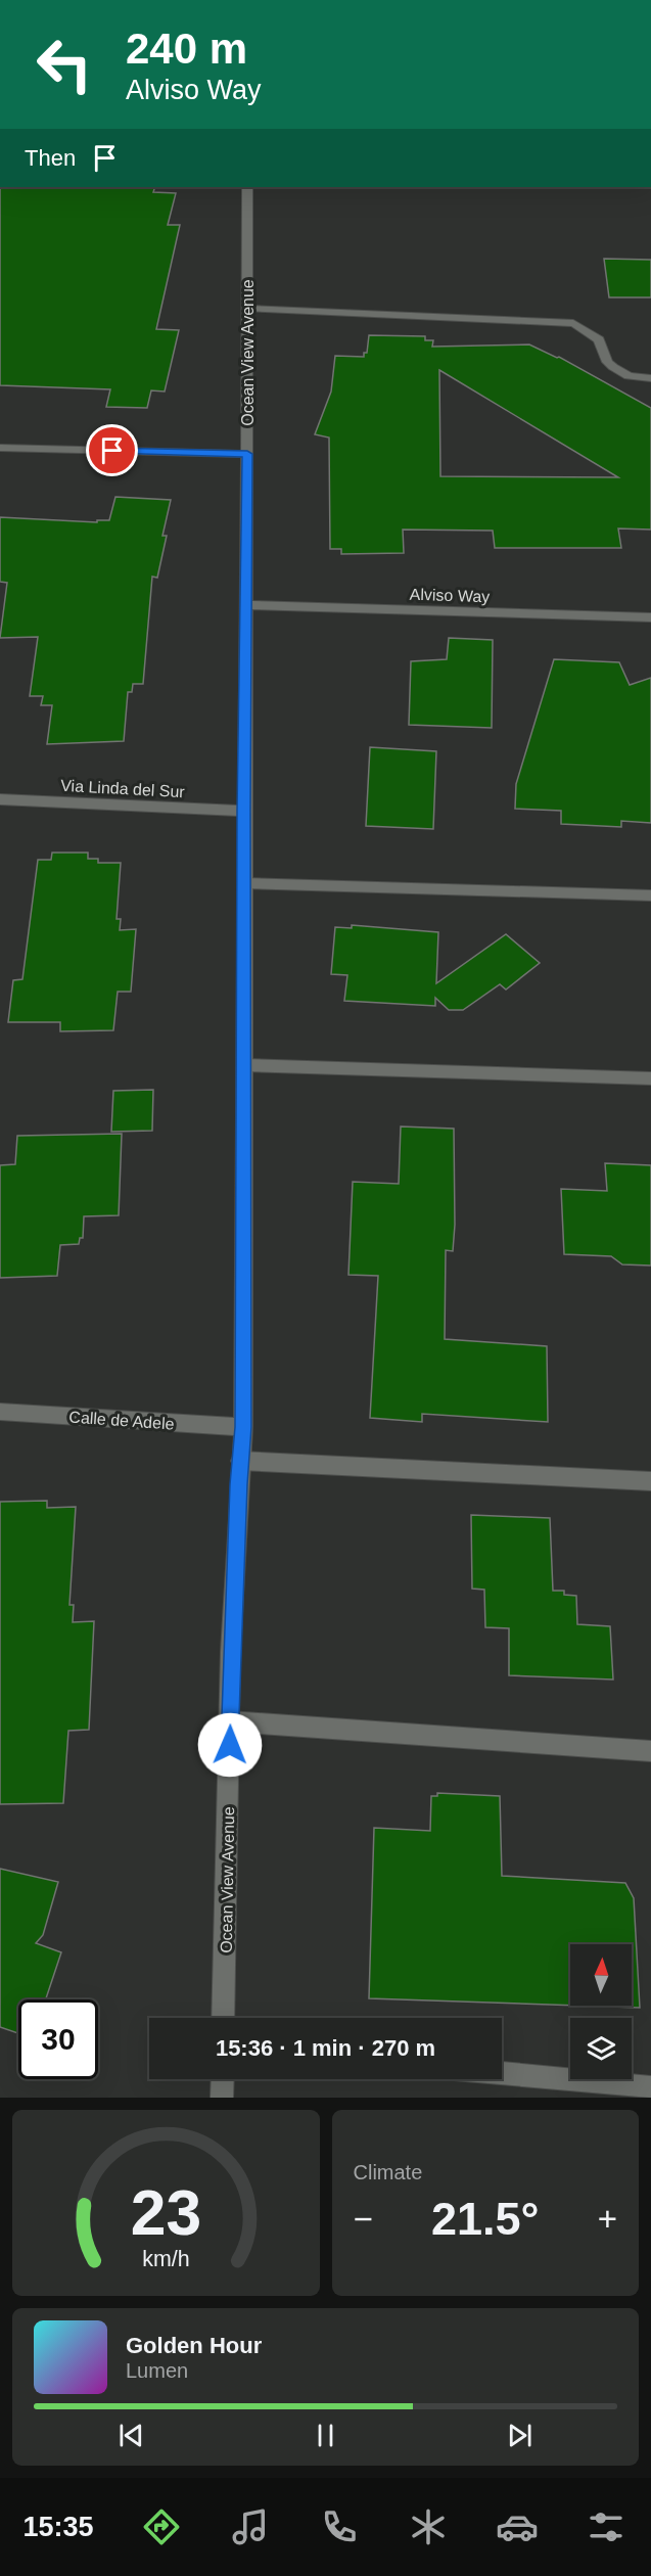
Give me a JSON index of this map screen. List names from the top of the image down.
{
  "streets": {
    "street": [
      "Ocean View Avenue",
      "Alviso Way",
      "Via Linda del Sur",
      "Calle de Adele"
    ]
  },
  "crossings": [
    ["Ocean View Avenue", "Alviso Way"],
    ["Ocean View Avenue", "Via Linda del Sur"],
    ["Ocean View Avenue", "Calle de Adele"]
  ],
  "north": "top",
  "page": {
    "turn": ["240 m", "Alviso Way"],
    "then": "Then",
    "limit": "30",
    "trip": "15:36 · 1 min · 270 m",
    "tile": "Climate",
    "heat": ["−", "21.5°", "+"],
    "song": ["Golden Hour", "Lumen"],
    "tabs": "15:35",
    "gauge": ["23", "km/h"]
  }
}
